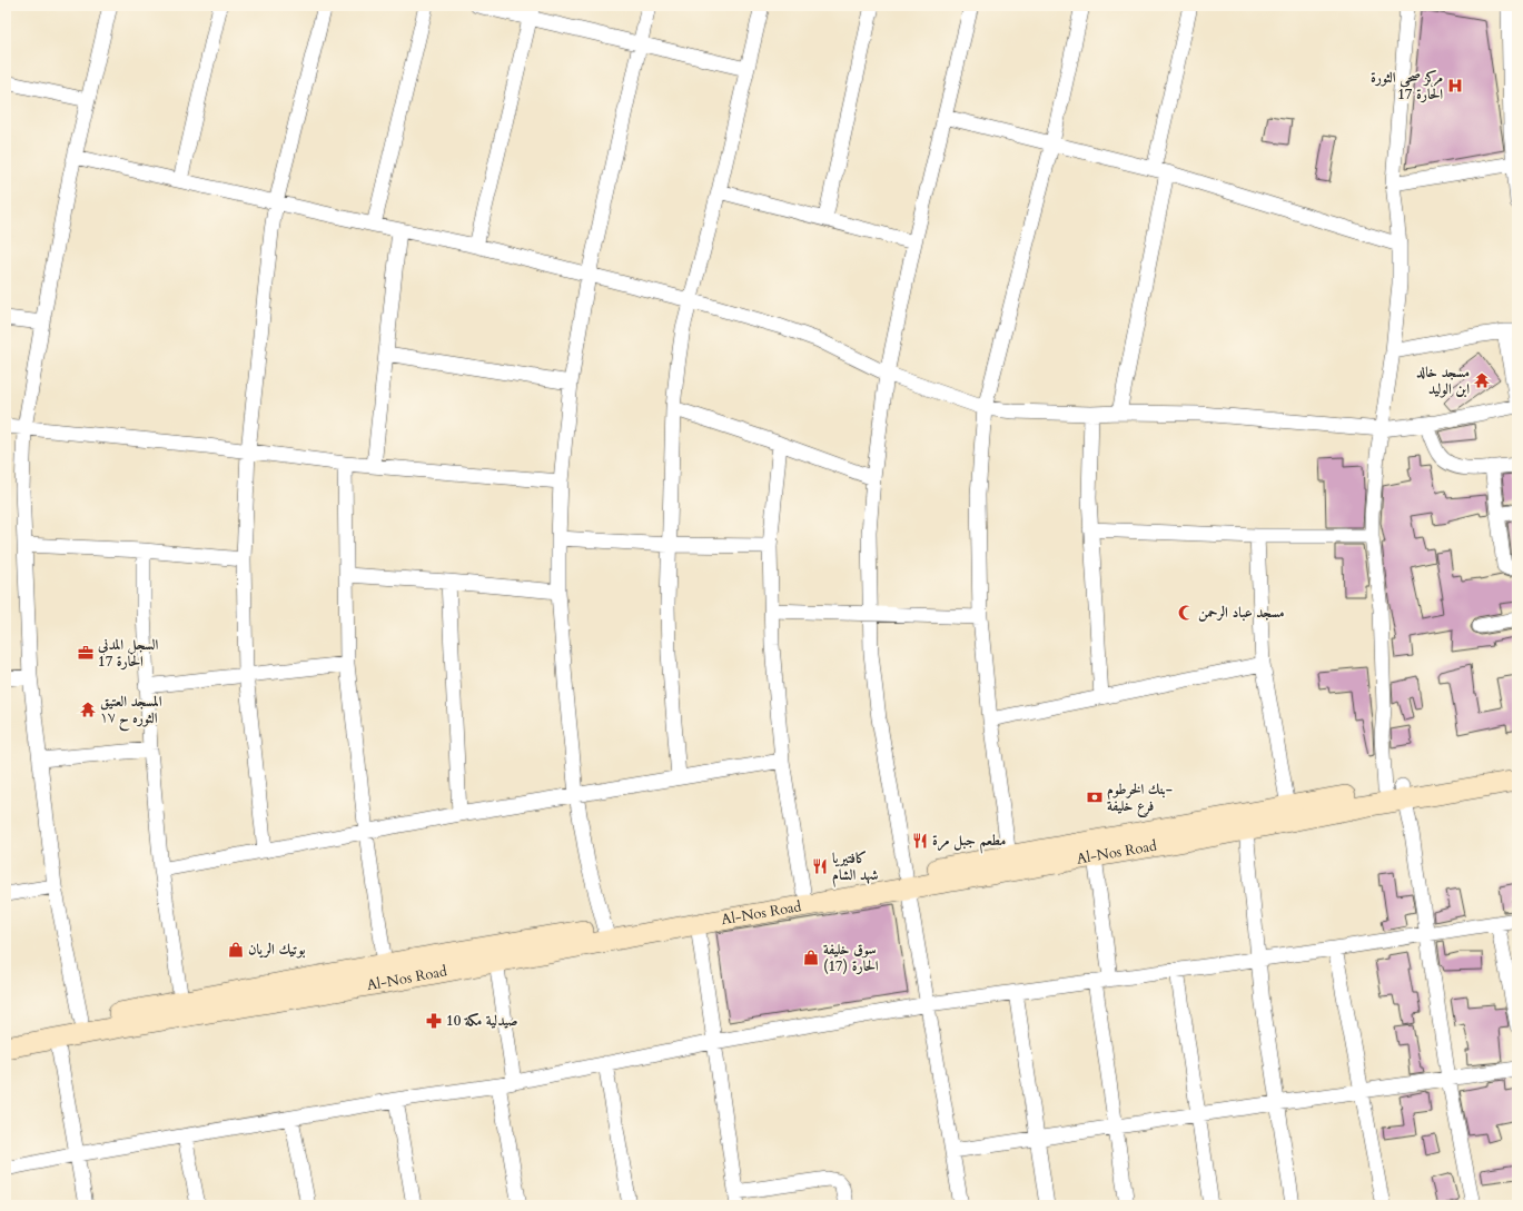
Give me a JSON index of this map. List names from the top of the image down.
{
  "streets": {
    "main road": ["Al-Nos Road"]
  },
  "places": {
    "hospital": ["مركز صحي الثورة الحارة 17"],
    "temple": ["مسجد خالد ابن الوليد", "المسجد العتيق الثوره ح ١٧"],
    "mosque": ["مسجد عباد الرحمن"],
    "office": ["السجل المدني الحارة 17"],
    "bank": ["بنك الخرطوم- فرع خليفة"],
    "restaurant": ["مطعم جبل مرة", "كافتيريا شهد الشام"],
    "shop": ["بوتيك الريان", "سوق خليفة الحارة (17)"],
    "pharmacy": ["صيدلية مكة 10"]
  }
}
